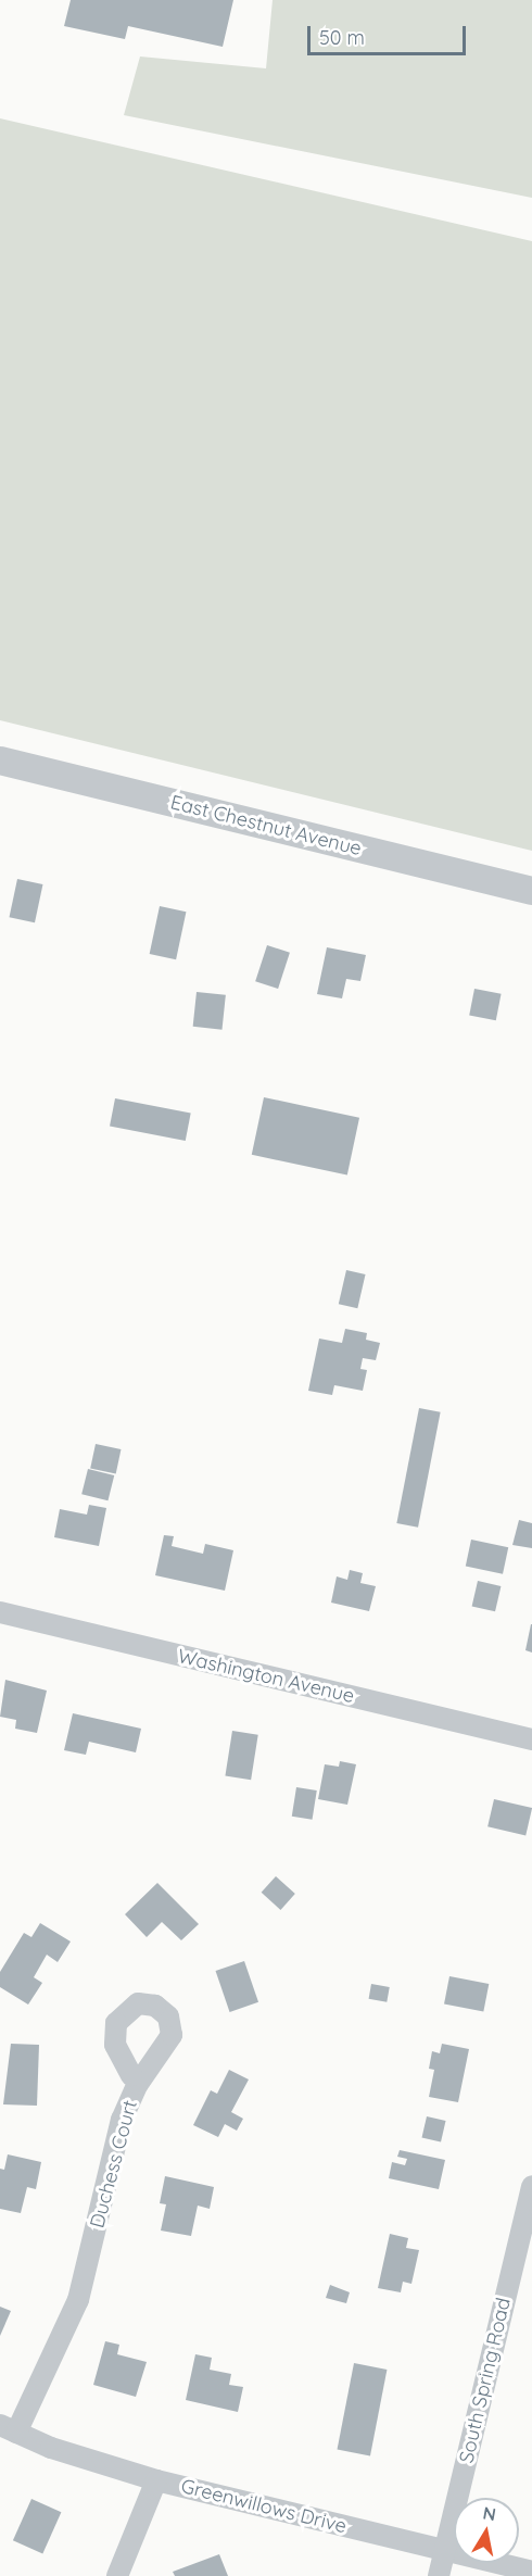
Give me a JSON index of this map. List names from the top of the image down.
{
  "streets": {
    "street": [
      "East Chestnut Avenue",
      "Washington Avenue",
      "Duchess Court",
      "South Spring Road",
      "Greenwillows Drive"
    ]
  },
  "crossings": [
    ["Duchess Court", "Greenwillows Drive"],
    ["South Spring Road", "Greenwillows Drive"]
  ],
  "scale_bar": "50 m",
  "north": "top"
}
